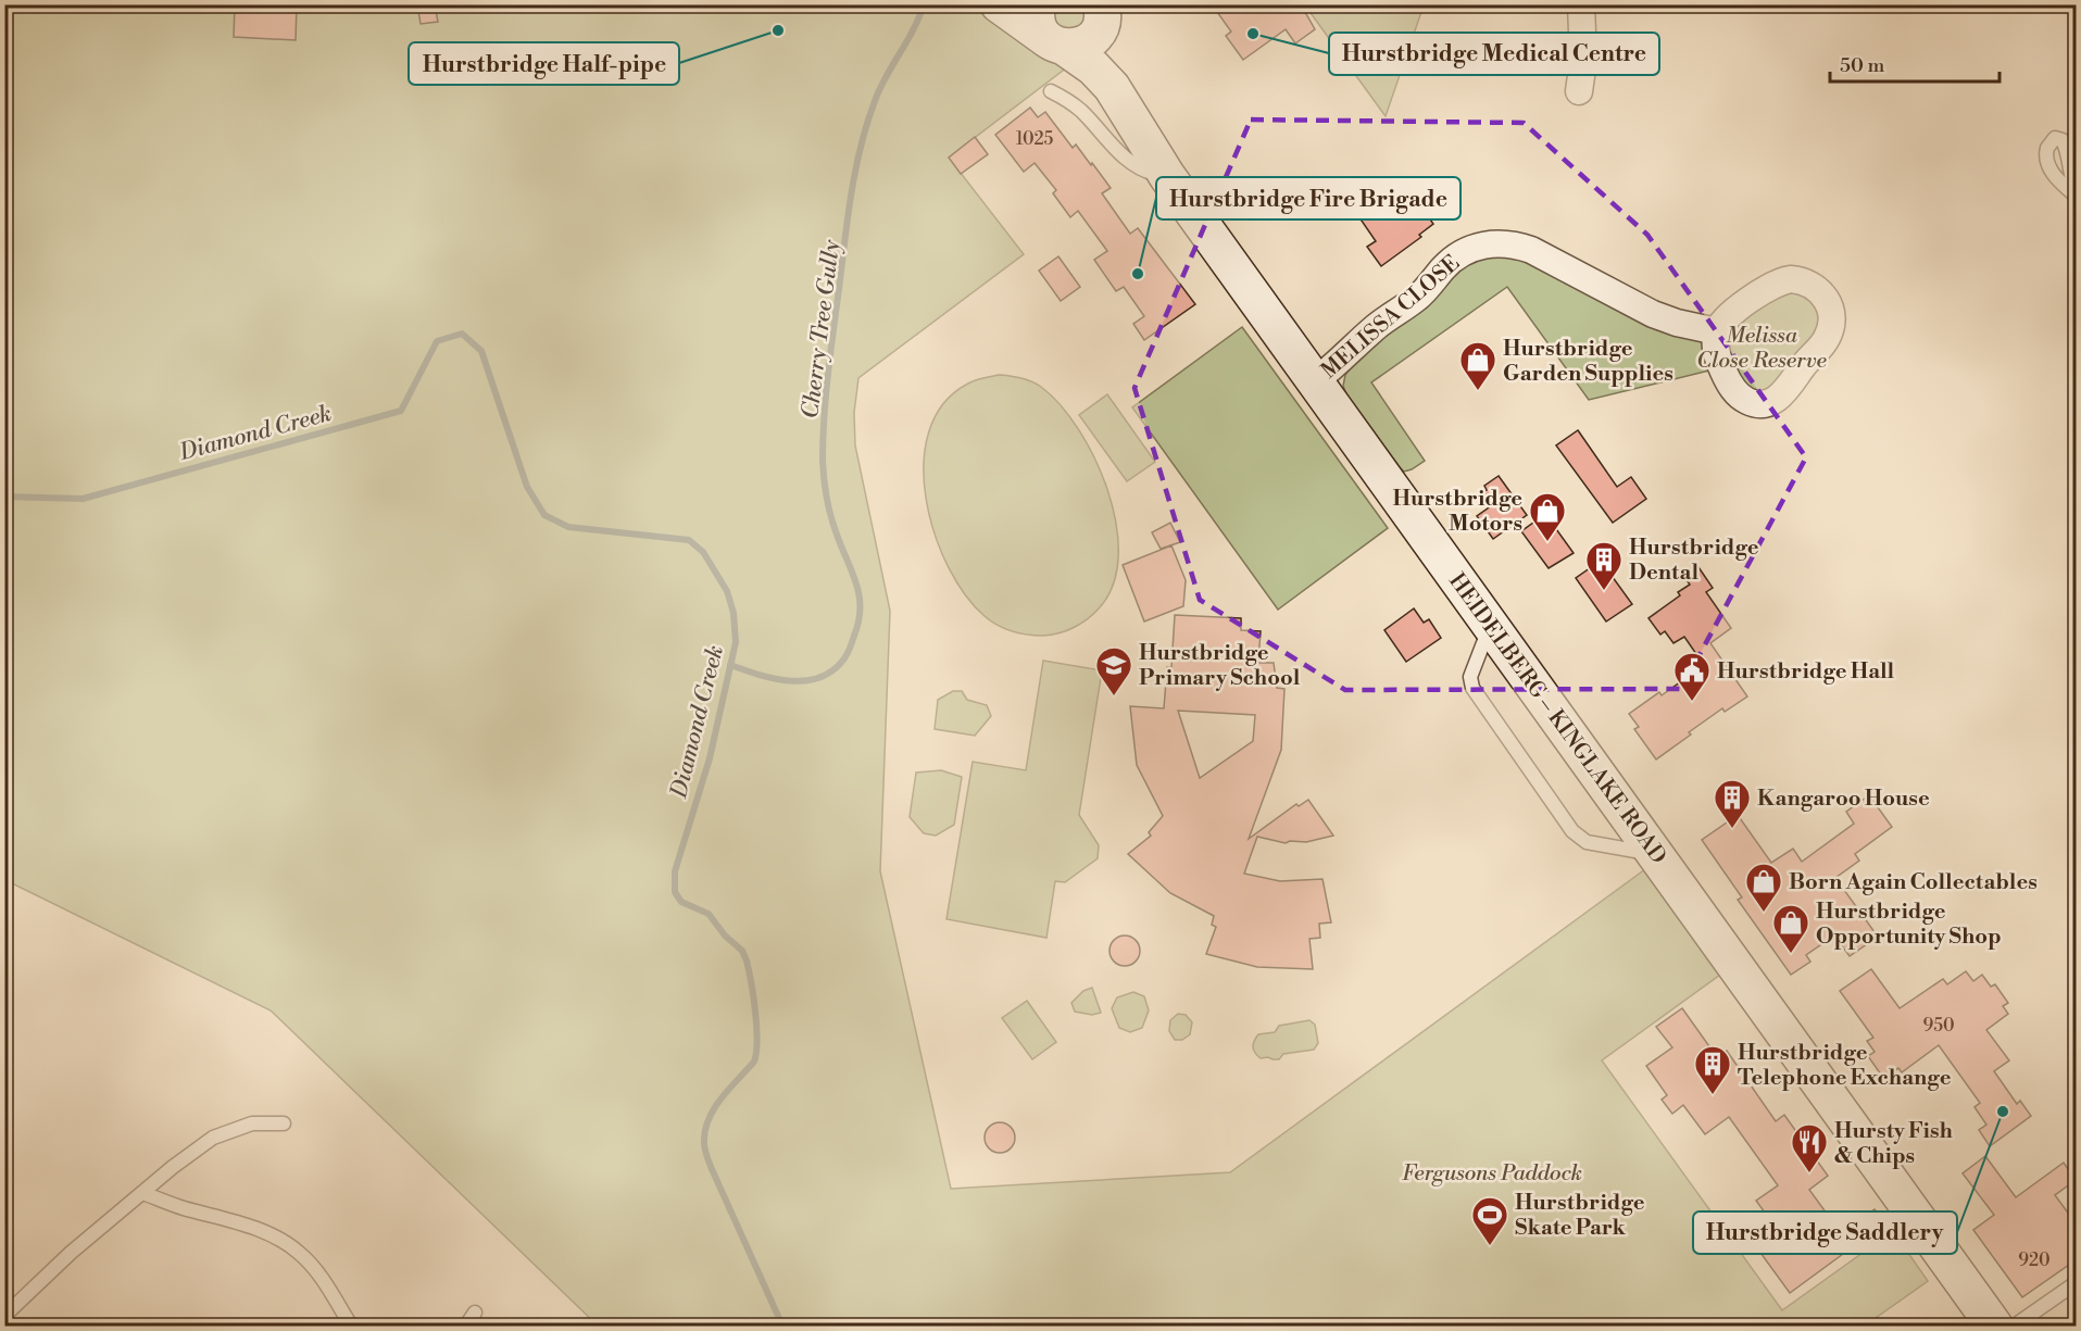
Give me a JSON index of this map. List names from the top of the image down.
{
  "streets": {
    "main road": ["HEIDELBERG – KINGLAKE ROAD"],
    "street": ["MELISSA CLOSE"]
  },
  "crossings": [
    ["MELISSA CLOSE", "HEIDELBERG – KINGLAKE ROAD"]
  ],
  "water": ["Cherry Tree Gully", "Diamond Creek"],
  "parks": ["Melissa Close Reserve", "Fergusons Paddock"],
  "places": {
    "other": [
      "Hurstbridge Half-pipe",
      "Hurstbridge Medical Centre",
      "Hurstbridge Fire Brigade",
      "Hurstbridge Saddlery"
    ],
    "shop": [
      "Hurstbridge Garden Supplies",
      "Hurstbridge Motors",
      "Born Again Collectables",
      "Hurstbridge Opportunity Shop"
    ],
    "building": ["Hurstbridge Dental", "Kangaroo House", "Hurstbridge Telephone Exchange"],
    "school or university": ["Hurstbridge Primary School"],
    "public building": ["Hurstbridge Hall"],
    "restaurant": ["Hursty Fish & Chips"],
    "sports": ["Hurstbridge Skate Park"]
  },
  "house_numbers": ["1025", "950", "920"],
  "scale_bar": "50 m"
}
